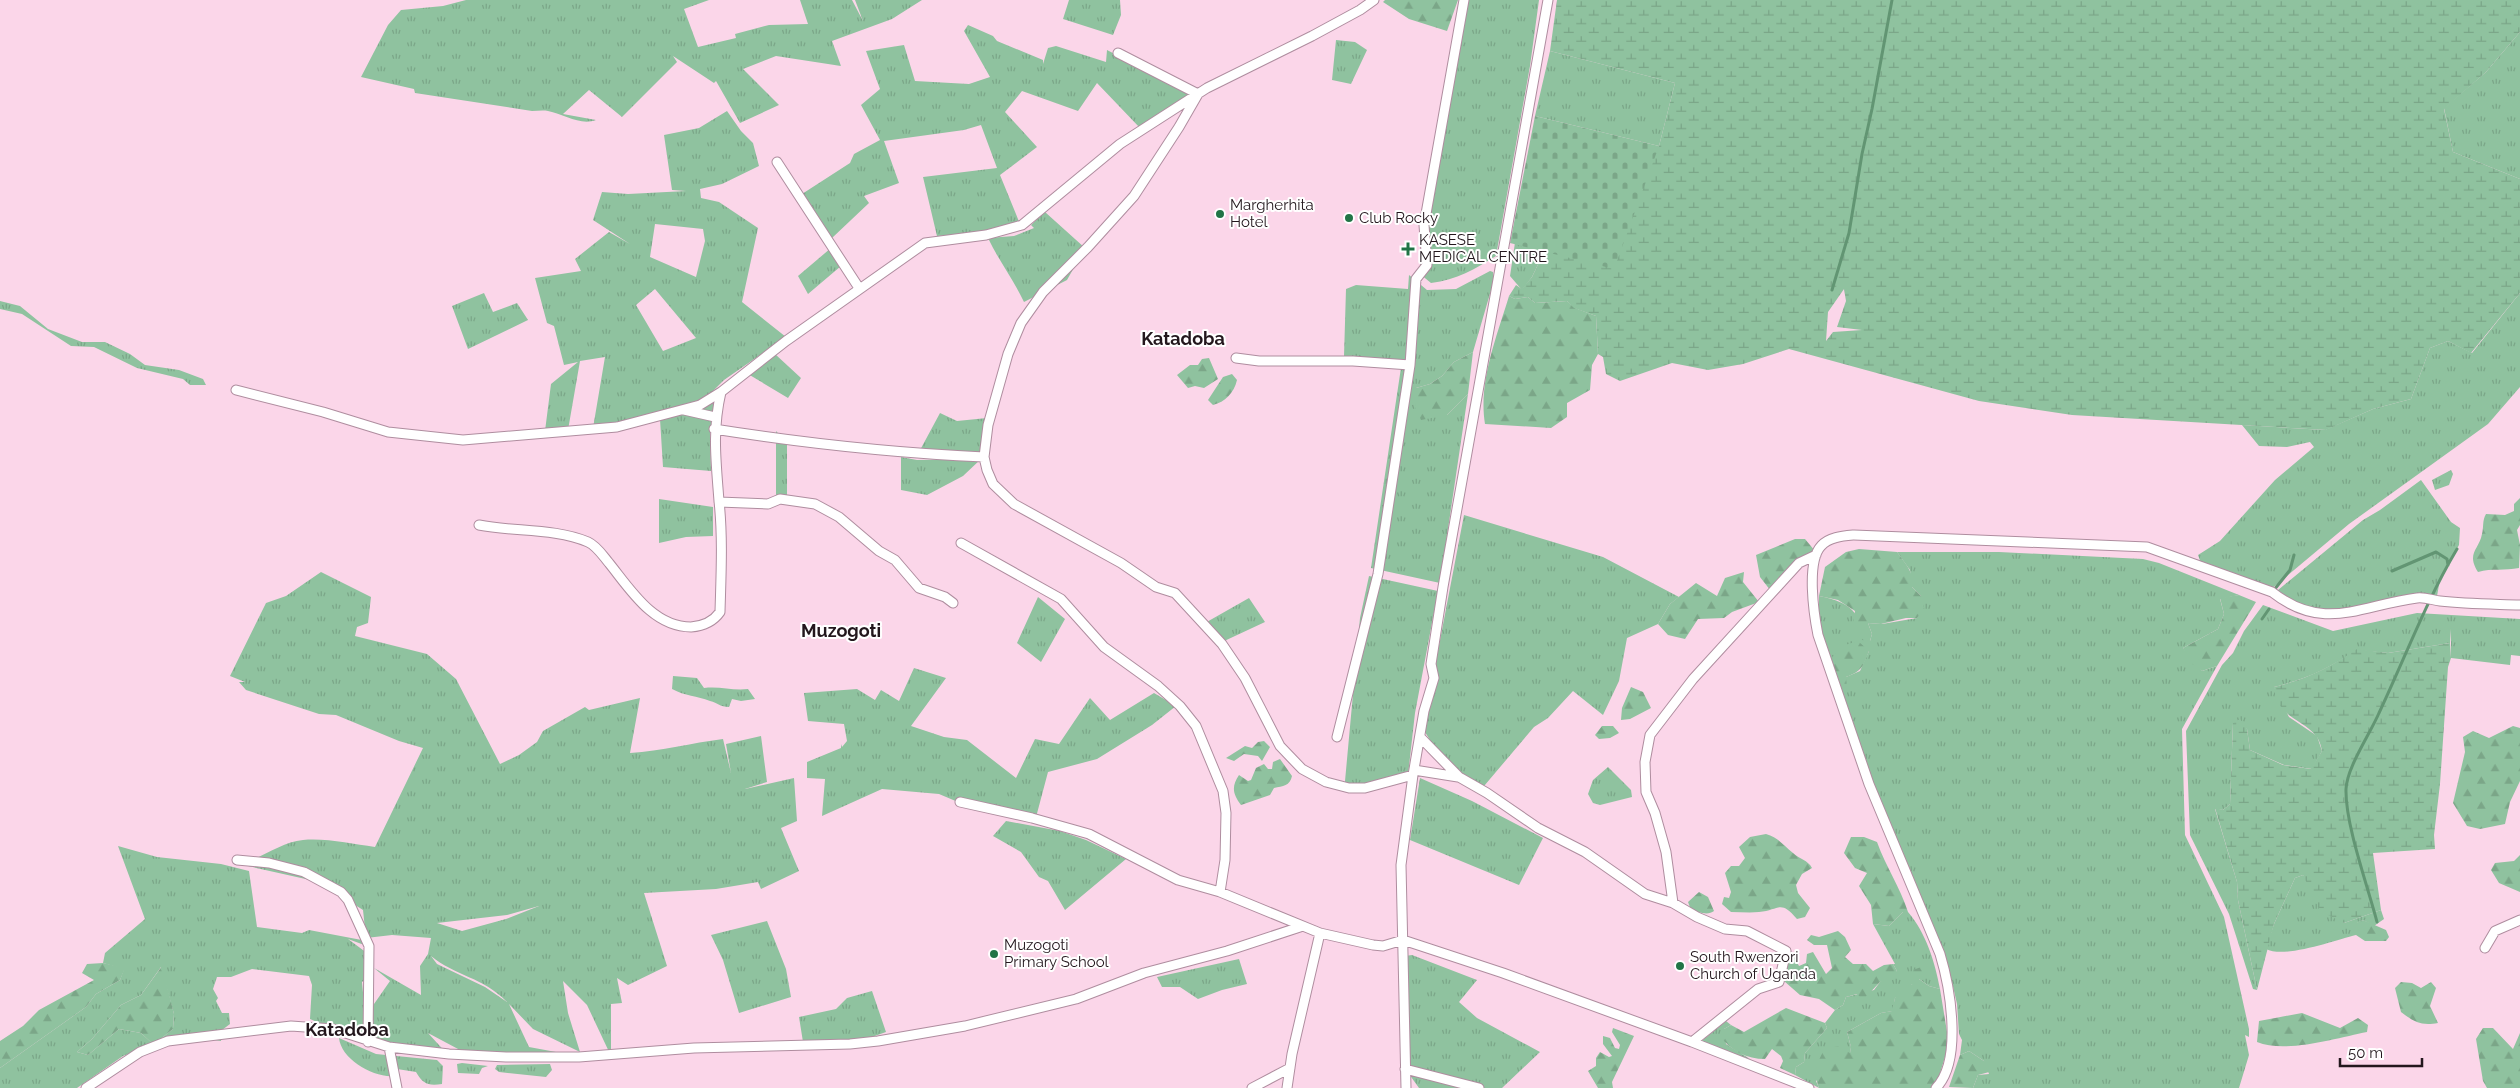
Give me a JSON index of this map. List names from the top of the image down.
{
  "districts": ["Katadoba", "Muzogoti", "Katadoba"],
  "places": {
    "other": [
      "Margherhita Hotel",
      "Club Rocky",
      "Muzogoti Primary School",
      "South Rwenzori Church of Uganda"
    ],
    "health": ["KASESE MEDICAL CENTRE"]
  },
  "scale_bar": "50 m"
}
